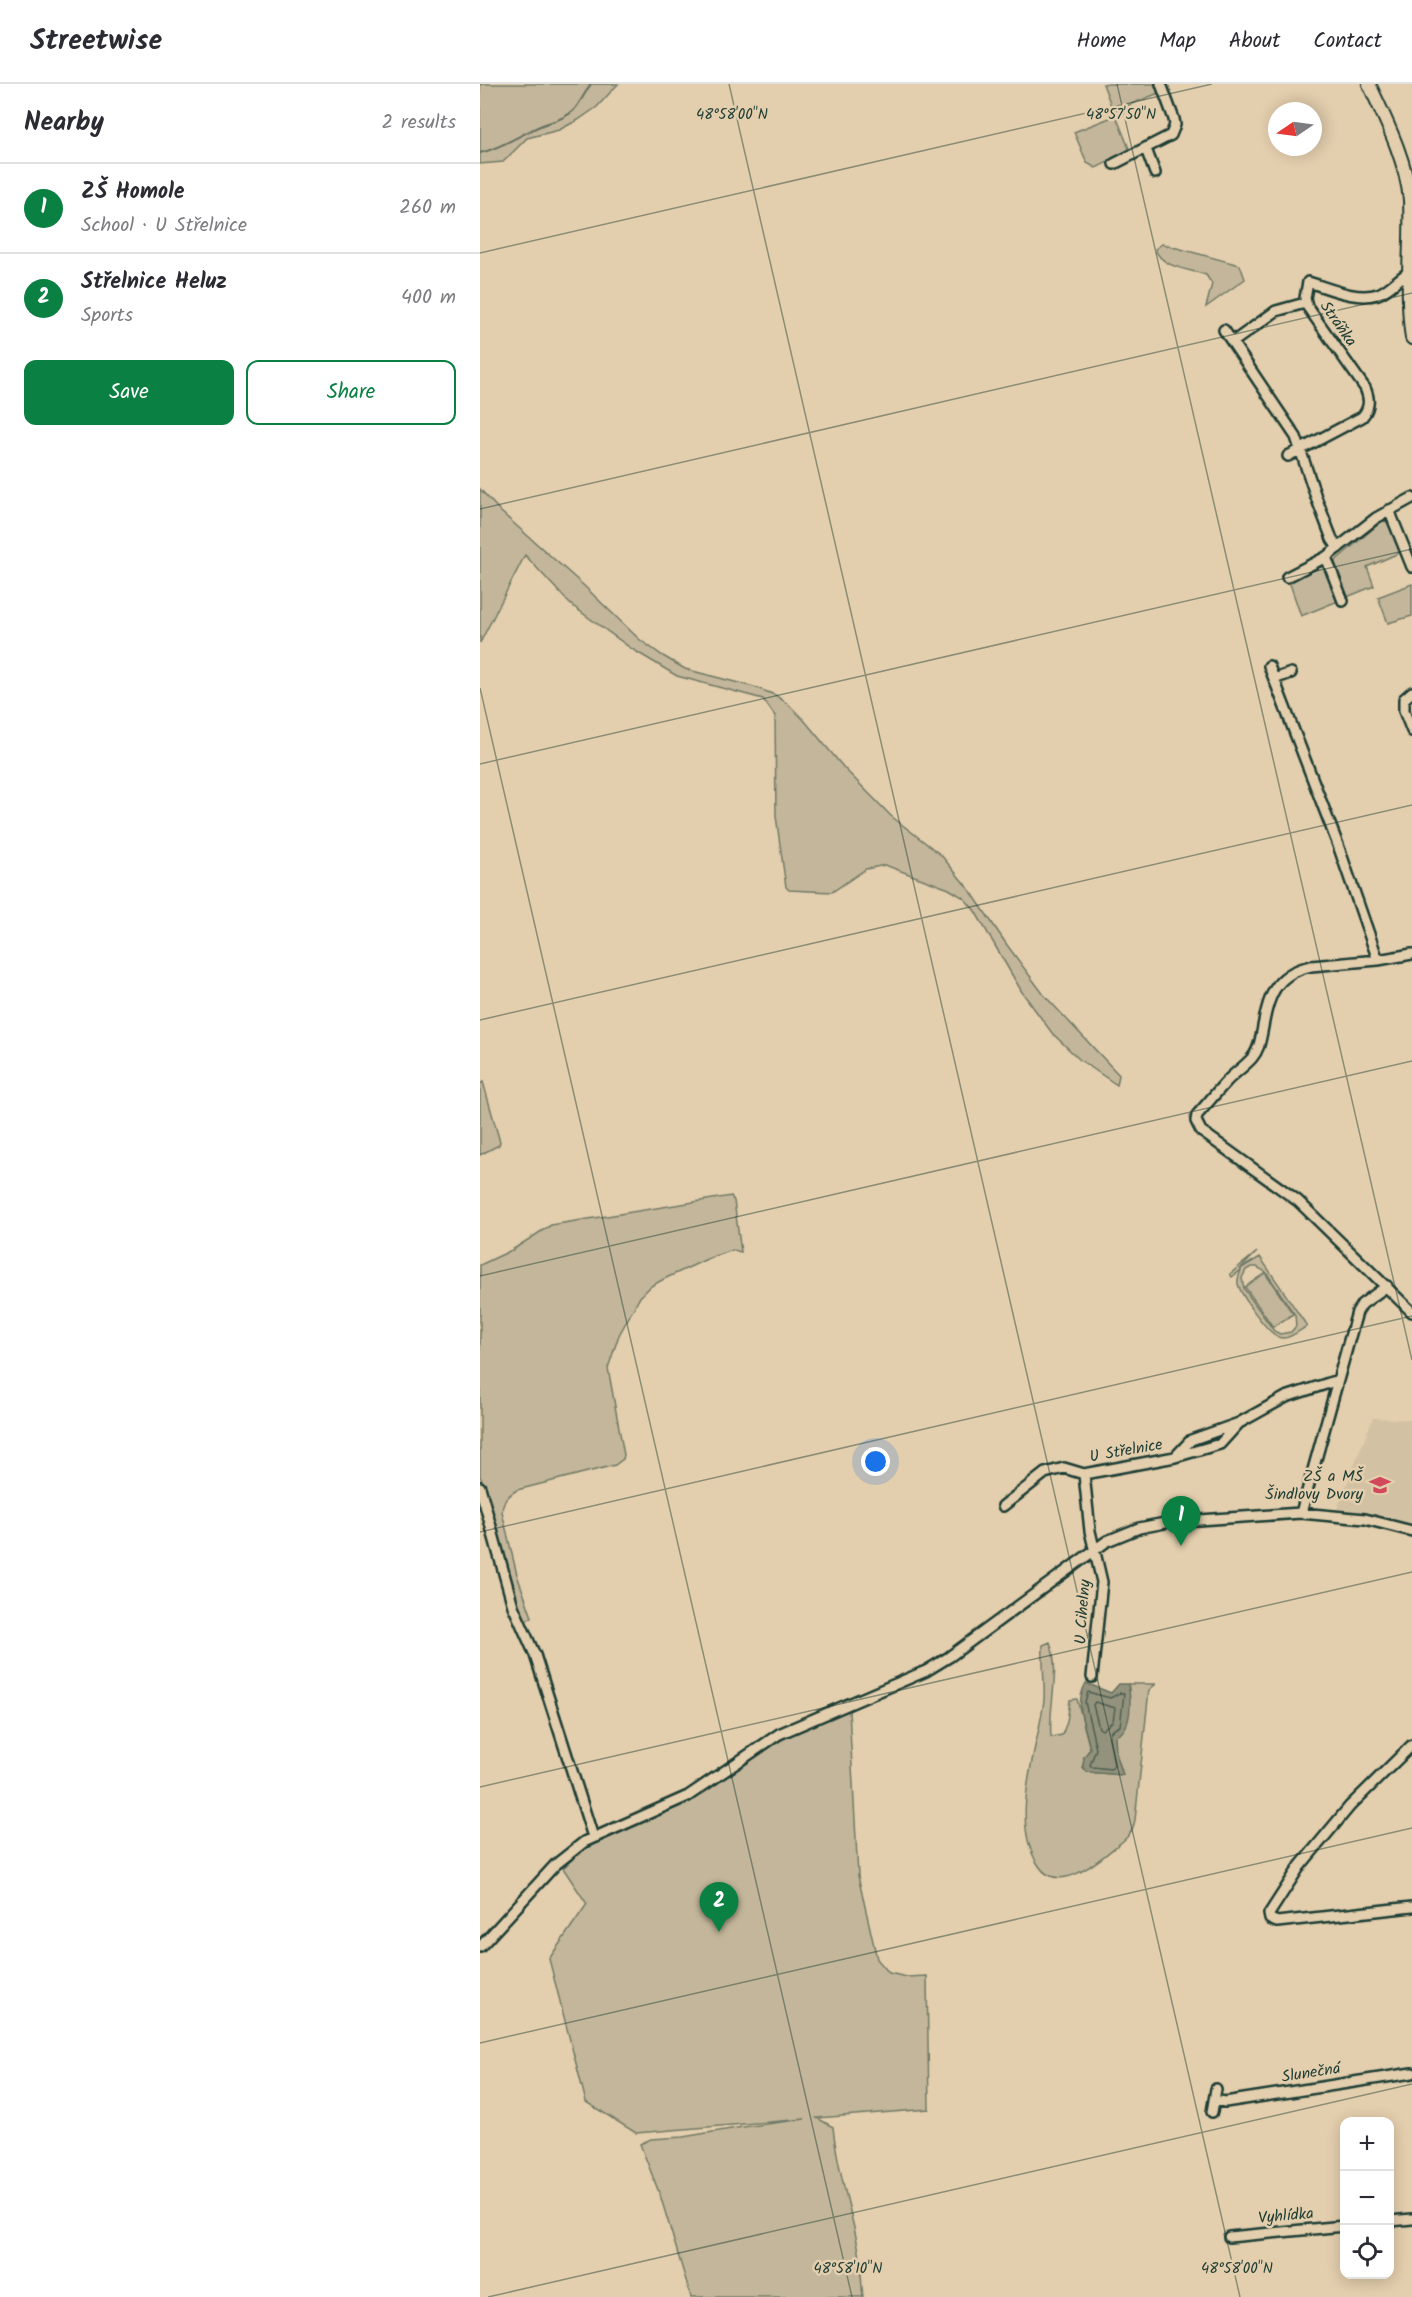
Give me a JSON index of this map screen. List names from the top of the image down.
{
  "streets": {
    "street": [
      "Stráňka",
      "U Střelnice",
      "U Cihelny",
      "Slunečná",
      "Vyhlídka"
    ]
  },
  "crossings": [
    ["U Střelnice", "U Cihelny"]
  ],
  "places": {
    "school or university": ["ZŠ a MŠ Šindlovy Dvory"]
  },
  "north": "left",
  "page": {
    "header": "Streetwise",
    "nav": [
      "Home",
      "Map",
      "About",
      "Contact"
    ],
    "heading": ["Nearby", "2 results"],
    "list": [
      {
        "mark": "1",
        "name": "ZŠ Homole",
        "note": "School · U Střelnice",
        "value": "260 m"
      },
      {
        "mark": "2",
        "name": "Střelnice Heluz",
        "note": "Sports",
        "value": "400 m"
      }
    ],
    "buttons": ["Save", "Share"],
    "pins": ["1", "2"],
    "map_buttons": ["+", "−"]
  },
  "coordinates": ["48°57'50\"N", "48°58'00\"N", "48°58'10\"N"]
}
